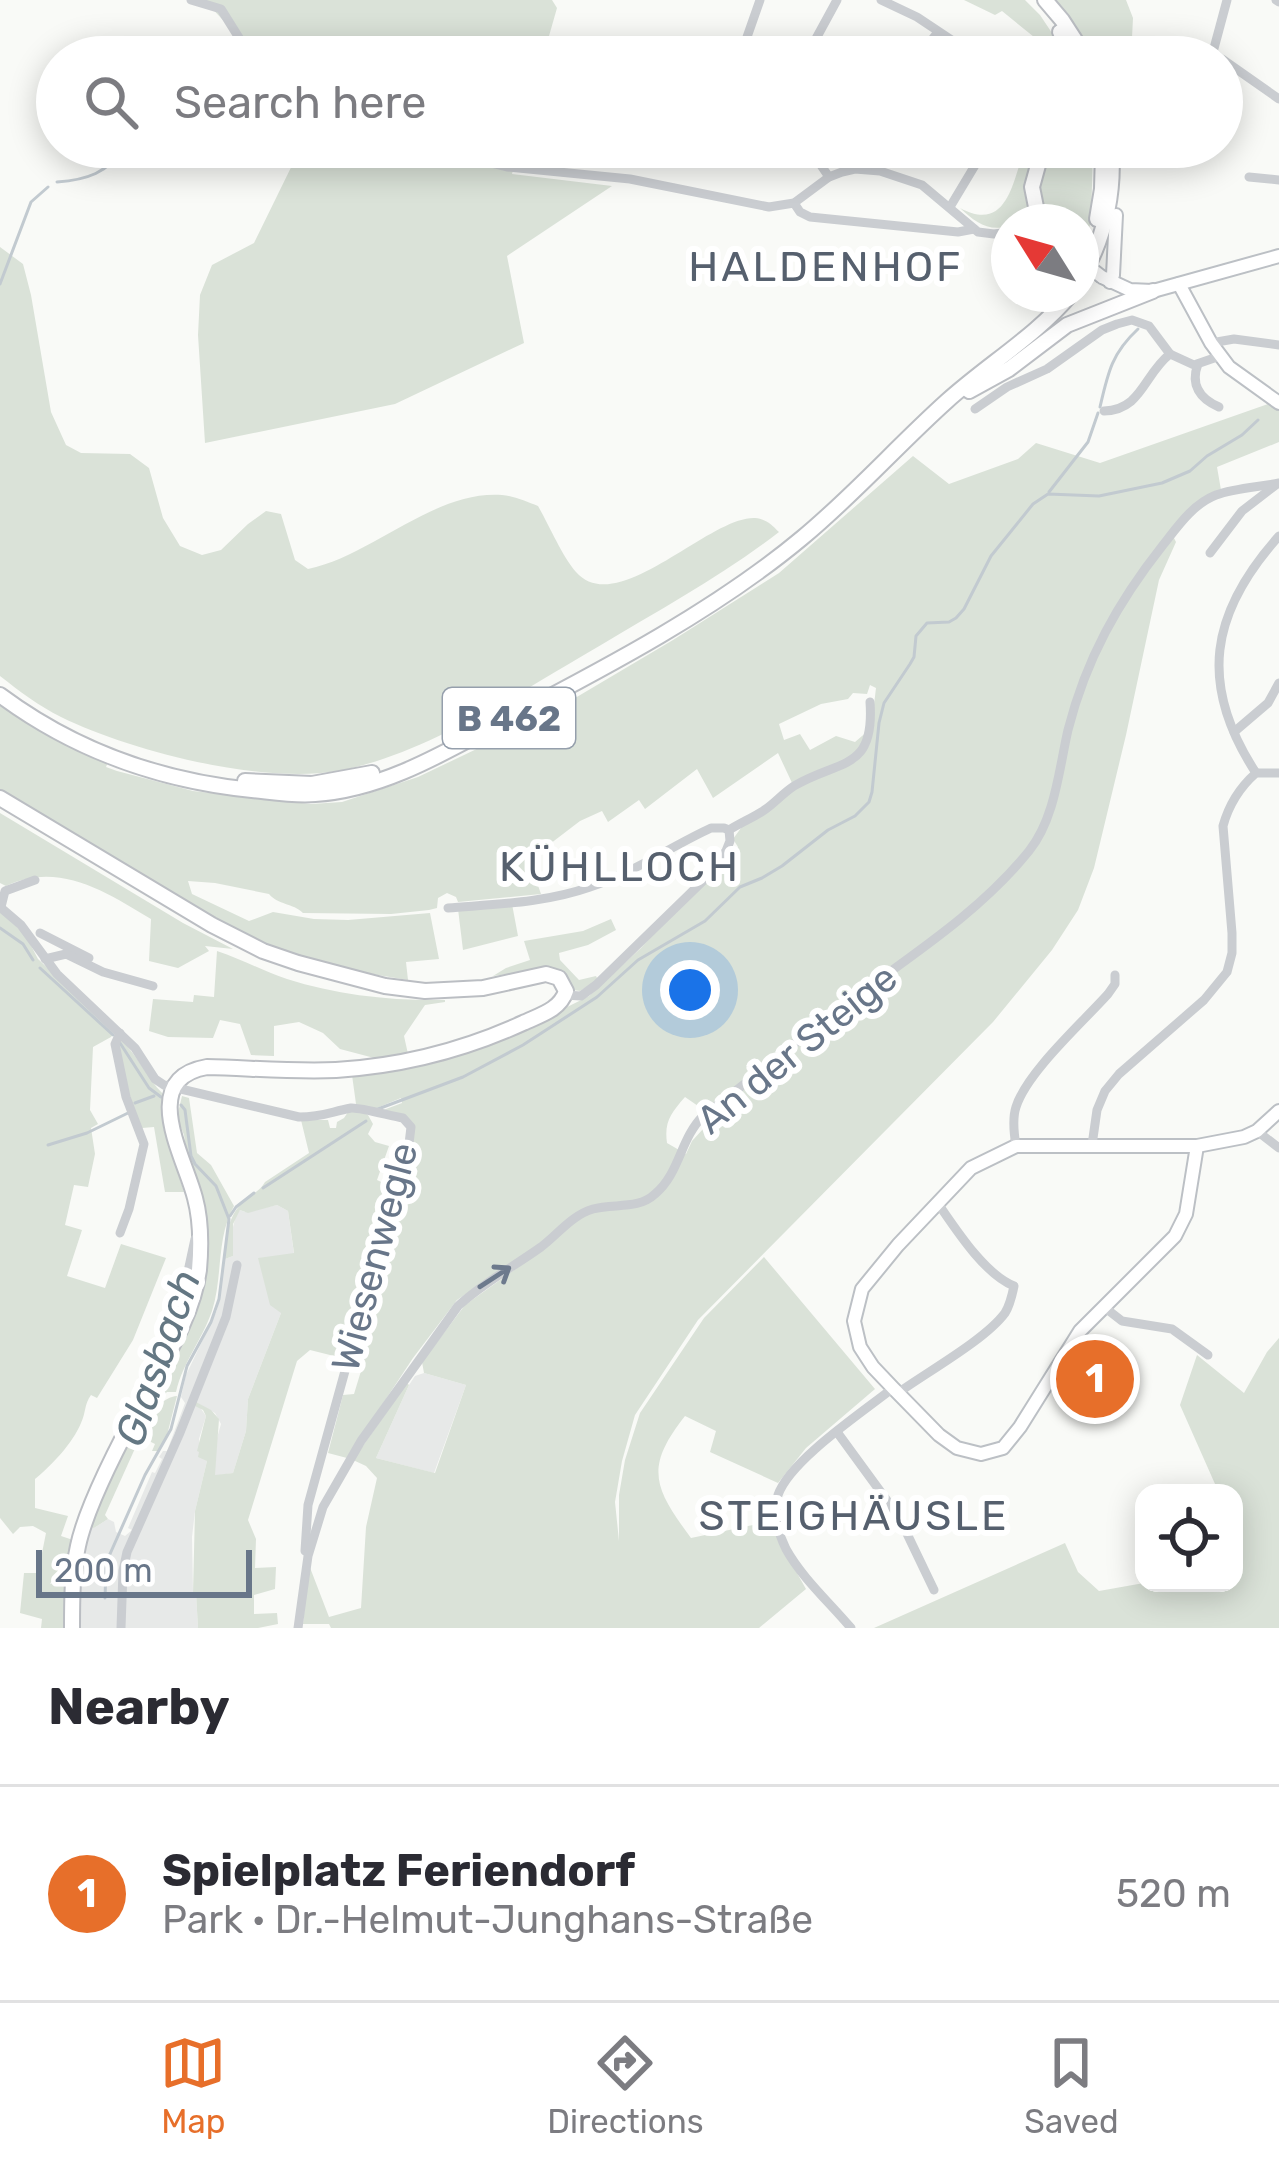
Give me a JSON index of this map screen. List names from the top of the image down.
{
  "streets": {
    "main road": ["B 462"],
    "street": ["An der Steige", "Wiesenwegle"]
  },
  "crossings": [
    ["An der Steige", "Wiesenwegle"]
  ],
  "one_way": ["An der Steige"],
  "districts": ["HALDENHOF", "KÜHLLOCH", "STEIGHÄUSLE"],
  "water": ["Glasbach"],
  "scale_bar": "200 m",
  "north": "top left",
  "page": {
    "search": "Search here",
    "pins": "1",
    "scale": "200 m",
    "heading": "Nearby",
    "list": [
      {
        "mark": "1",
        "name": "Spielplatz Feriendorf",
        "note": "Park · Dr.-Helmut-Junghans-Straße",
        "value": "520 m"
      }
    ],
    "nav": ["Map", "Directions", "Saved"]
  }
}
